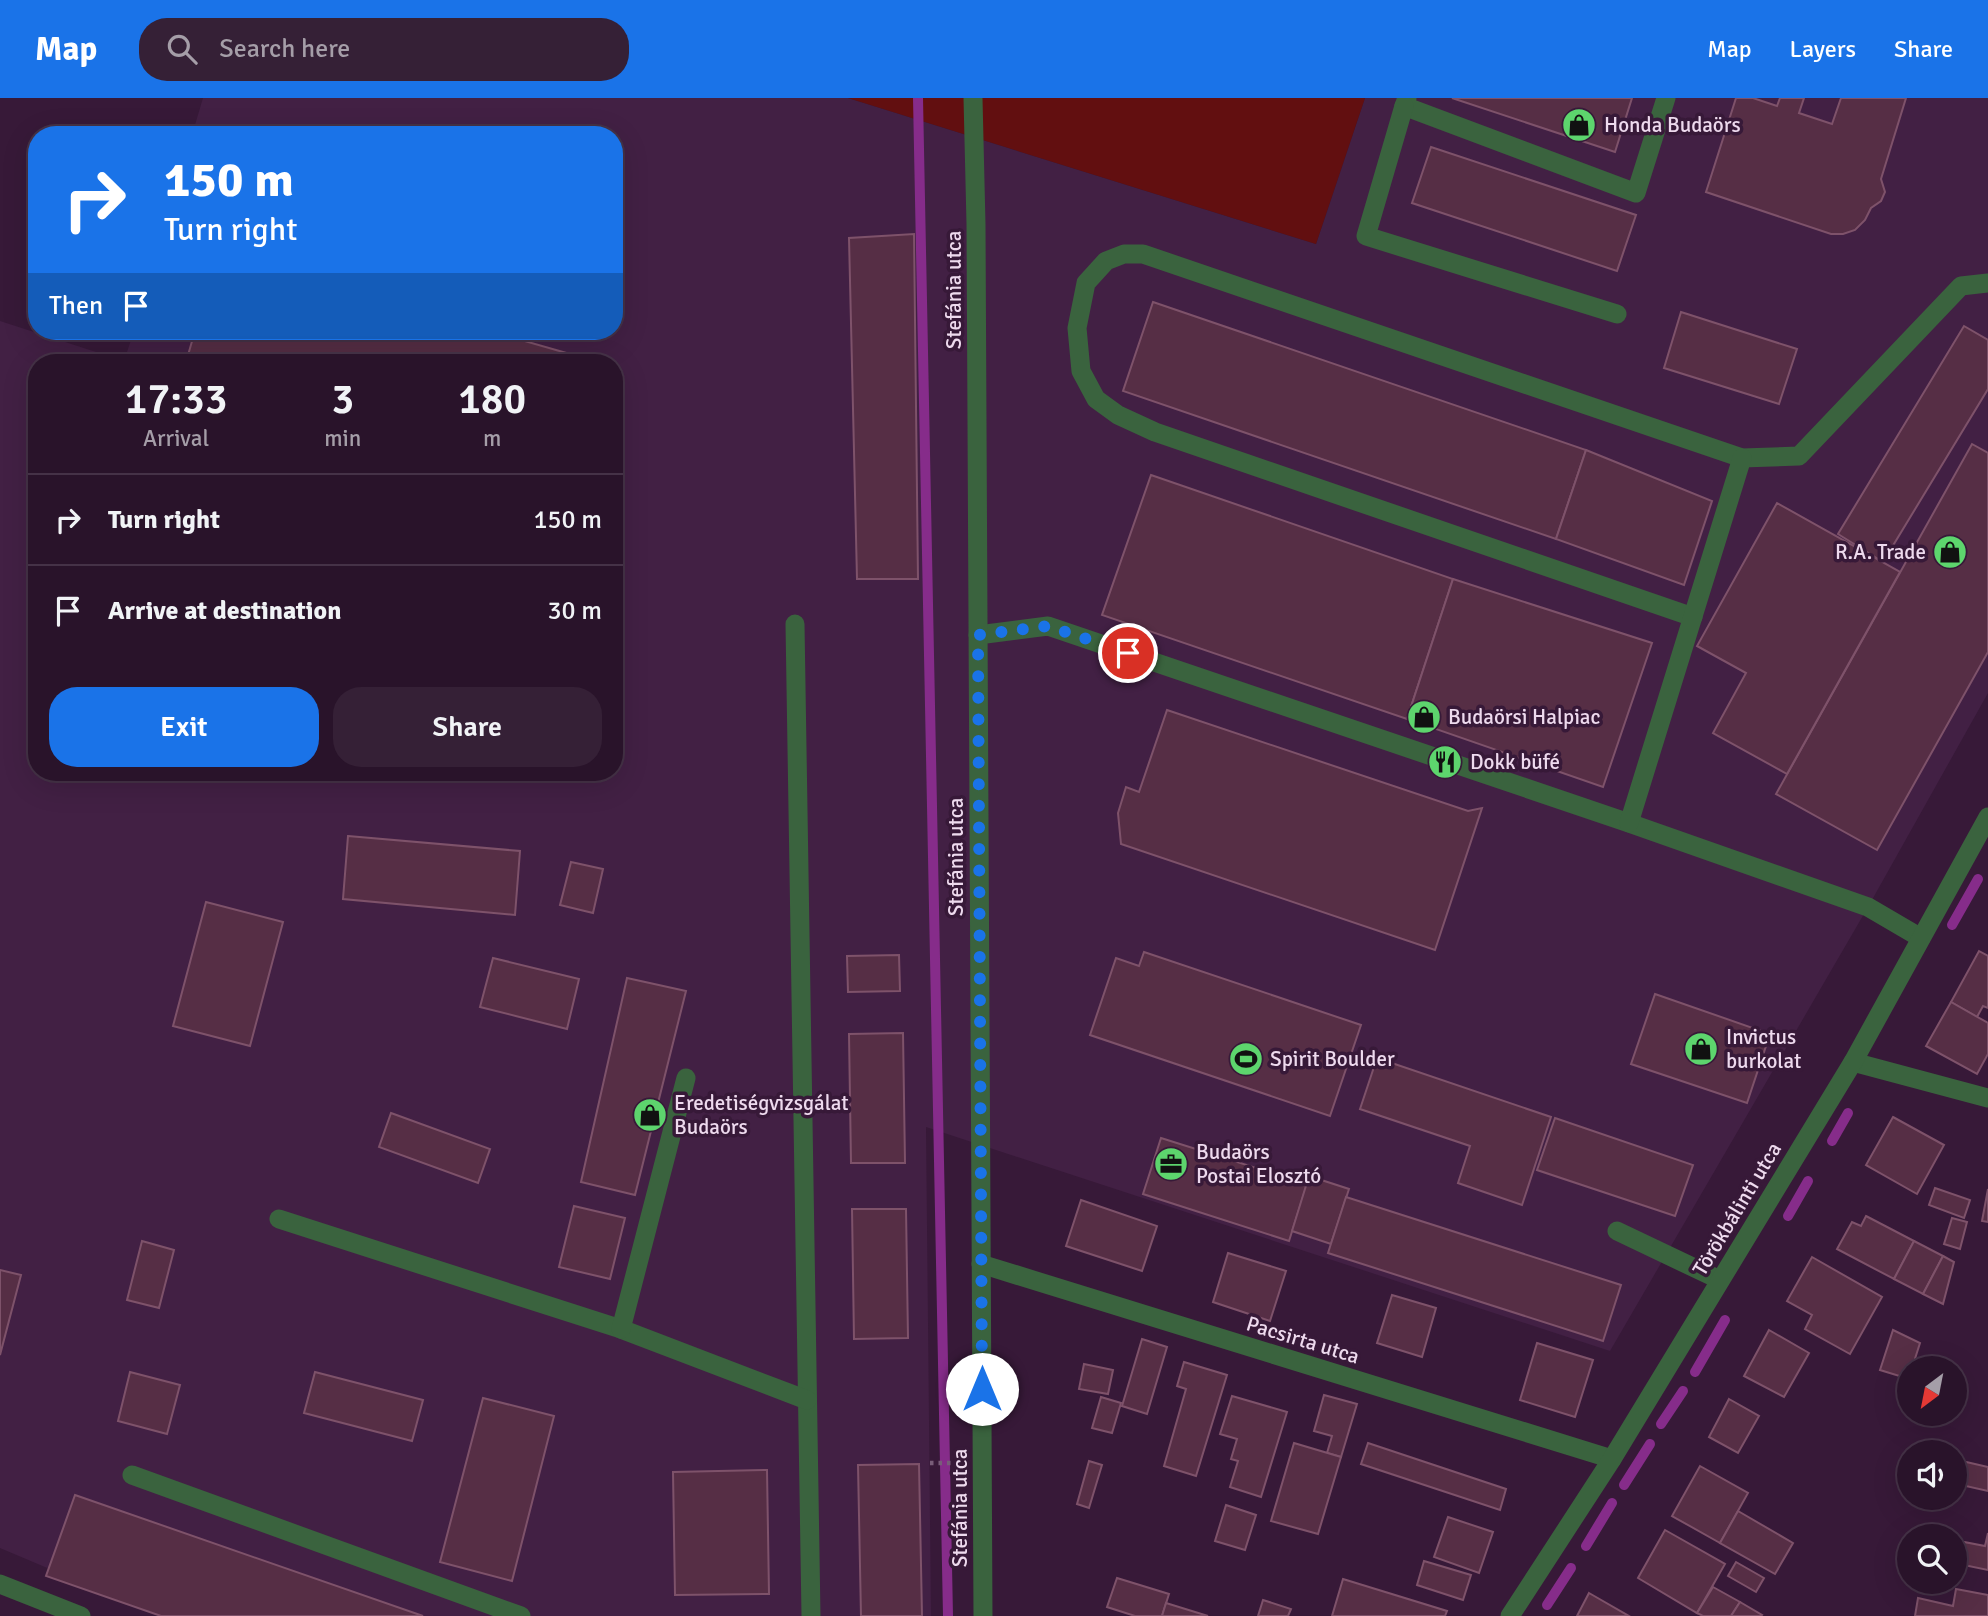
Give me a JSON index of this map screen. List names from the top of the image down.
{
  "streets": {
    "street": ["Stefánia utca", "Törökbálinti utca", "Pacsirta utca"]
  },
  "crossings": [
    ["Stefánia utca", "Pacsirta utca"],
    ["Törökbálinti utca", "Pacsirta utca"]
  ],
  "places": {
    "shop": [
      "Honda Budaörs",
      "R.A. Trade",
      "Budaörsi Halpiac",
      "Invictus burkolat",
      "Eredetiségvizsgálat Budaörs"
    ],
    "restaurant": ["Dokk büfé"],
    "sports": ["Spirit Boulder"],
    "office": ["Budaörs Postai Elosztó"]
  },
  "north": "bottom left",
  "page": {
    "header": "Map",
    "search": "Search here",
    "nav": ["Map", "Layers", "Share"],
    "turn": ["150 m", "Turn right"],
    "then": "Then",
    "eta": [
      "17:33",
      "Arrival",
      "3",
      "min",
      "180",
      "m"
    ],
    "list": [
      {
        "name": "Turn right",
        "value": "150 m"
      },
      {
        "name": "Arrive at destination",
        "value": "30 m"
      }
    ],
    "buttons": ["Exit", "Share"]
  }
}
